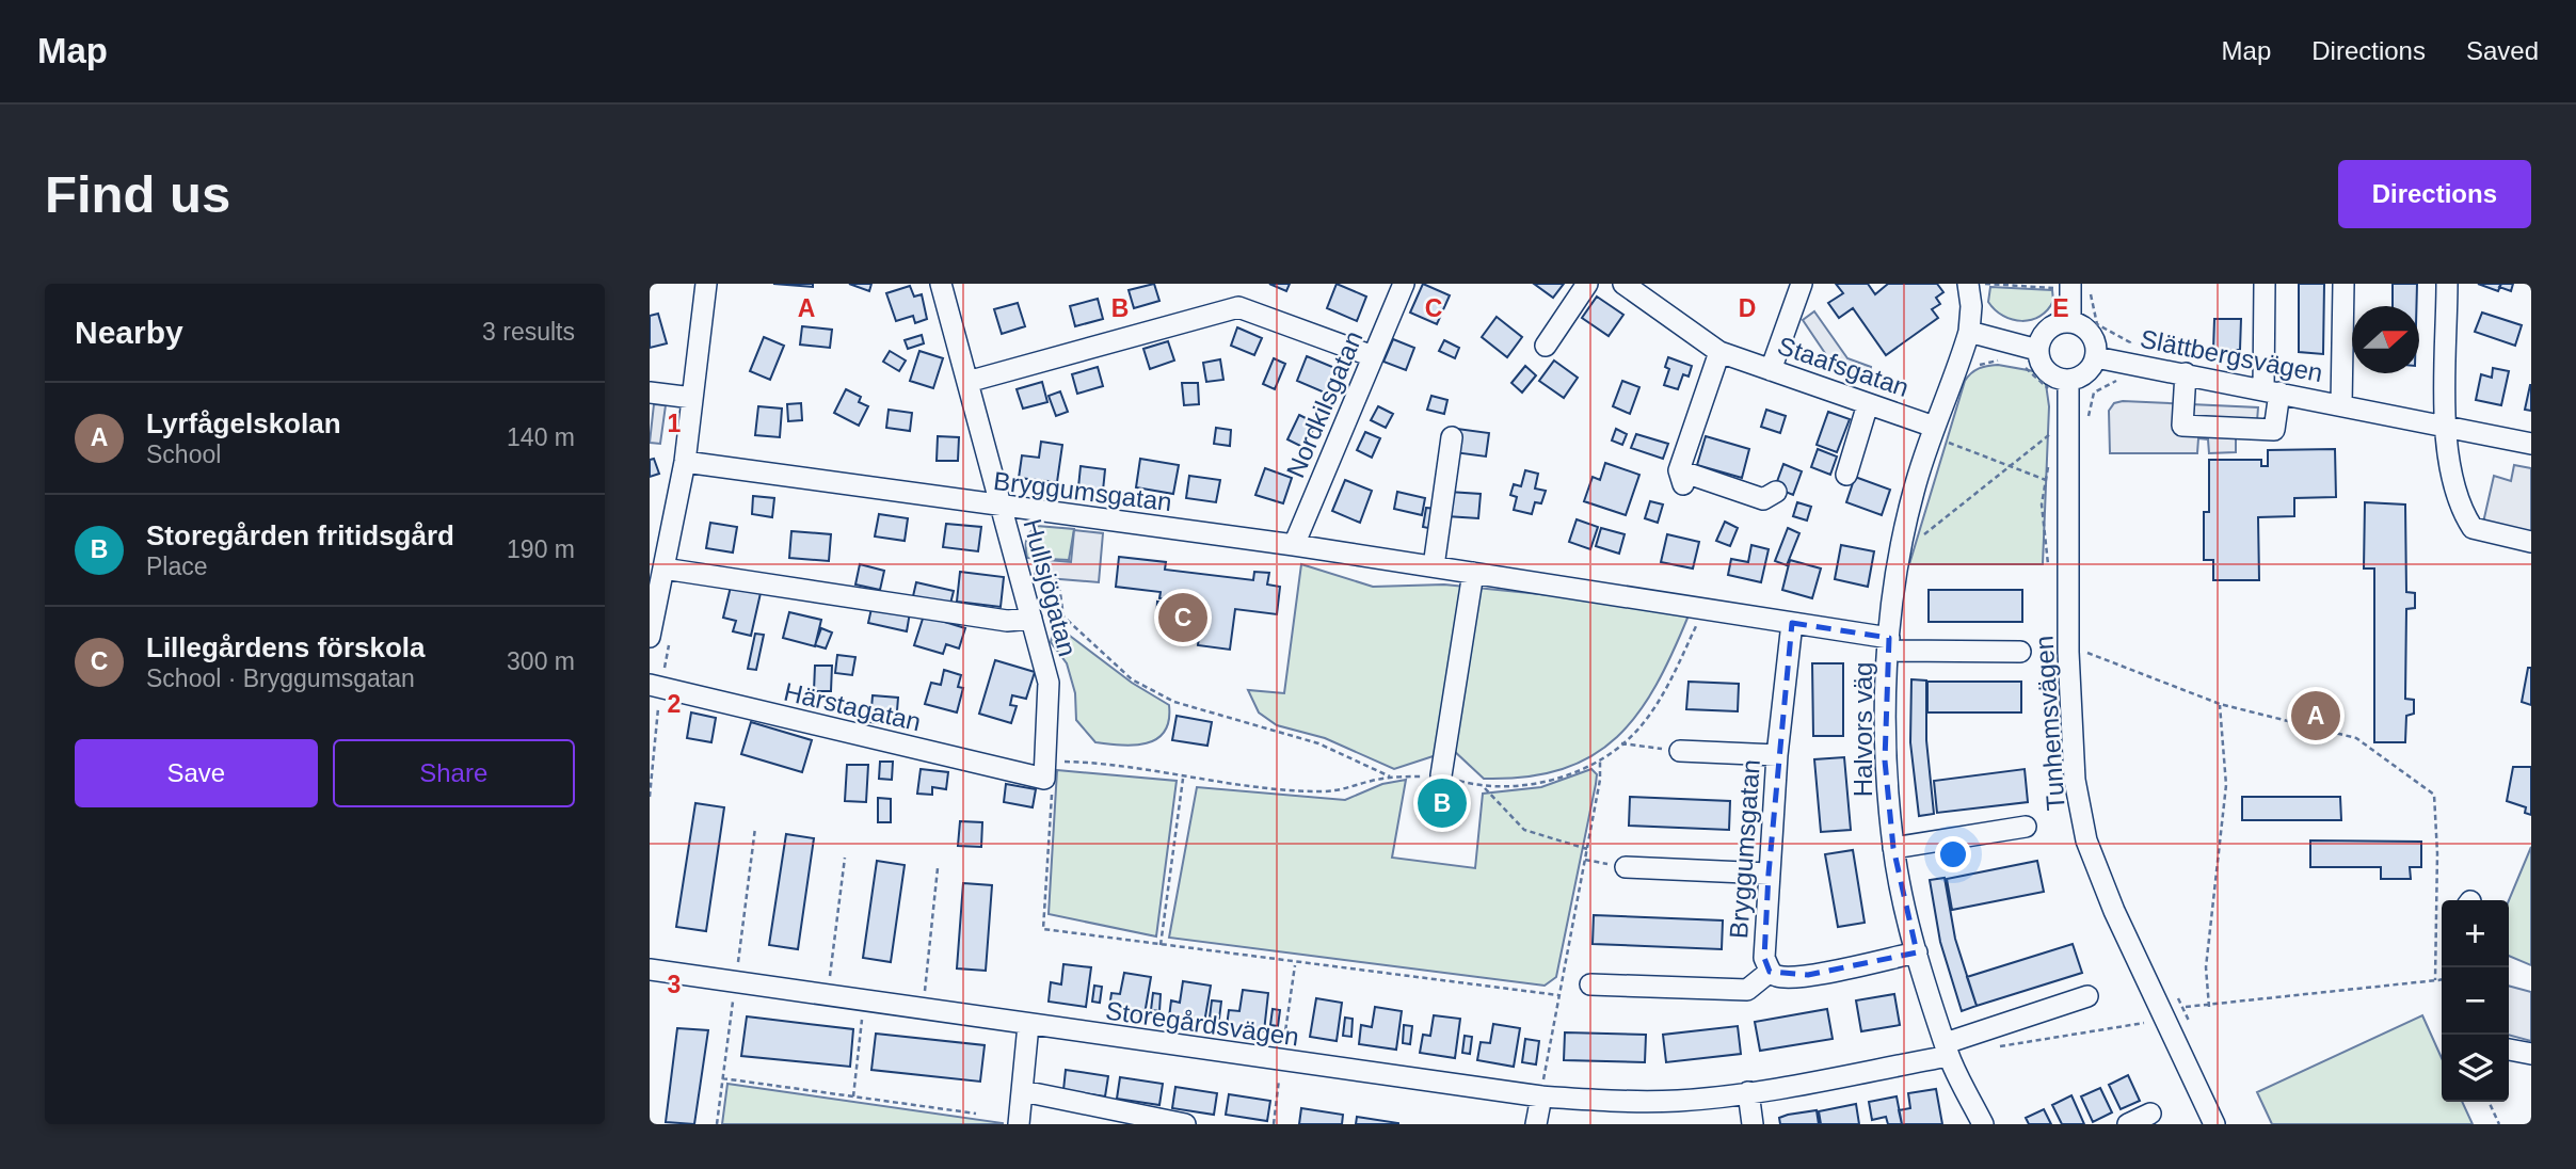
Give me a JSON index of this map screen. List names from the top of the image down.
{
  "streets": {
    "street": [
      "Slättbergsvägen",
      "Staafsgatan",
      "Nordkilsgatan",
      "Bryggumsgatan",
      "Hullsjögatan",
      "Härstagatan",
      "Tunhemsvägen",
      "Halvors väg",
      "Storegårdsvägen"
    ]
  },
  "crossings": [
    ["Slättbergsvägen", "Tunhemsvägen"],
    ["Staafsgatan", "Halvors väg"],
    ["Nordkilsgatan", "Bryggumsgatan"],
    ["Bryggumsgatan", "Hullsjögatan"],
    ["Bryggumsgatan", "Halvors väg"],
    ["Hullsjögatan", "Härstagatan"],
    ["Halvors väg", "Storegårdsvägen"]
  ],
  "north": "right",
  "page": {
    "header": "Map",
    "nav": ["Map", "Directions", "Saved"],
    "buttons": [
      "Directions",
      ["Save", "Share"]
    ],
    "title": "Find us",
    "heading": ["Nearby", "3 results"],
    "list": [
      {
        "mark": "A",
        "name": "Lyrfågelskolan",
        "note": "School",
        "value": "140 m"
      },
      {
        "mark": "B",
        "name": "Storegården fritidsgård",
        "note": "Place",
        "value": "190 m"
      },
      {
        "mark": "C",
        "name": "Lillegårdens förskola",
        "note": "School · Bryggumsgatan",
        "value": "300 m"
      }
    ],
    "pins": ["C", "A", "B"],
    "map_buttons": ["+", "−"]
  },
  "grid": {
    "columns": [
      "A",
      "B",
      "C",
      "D",
      "E"
    ],
    "rows": ["1", "2", "3"]
  }
}
